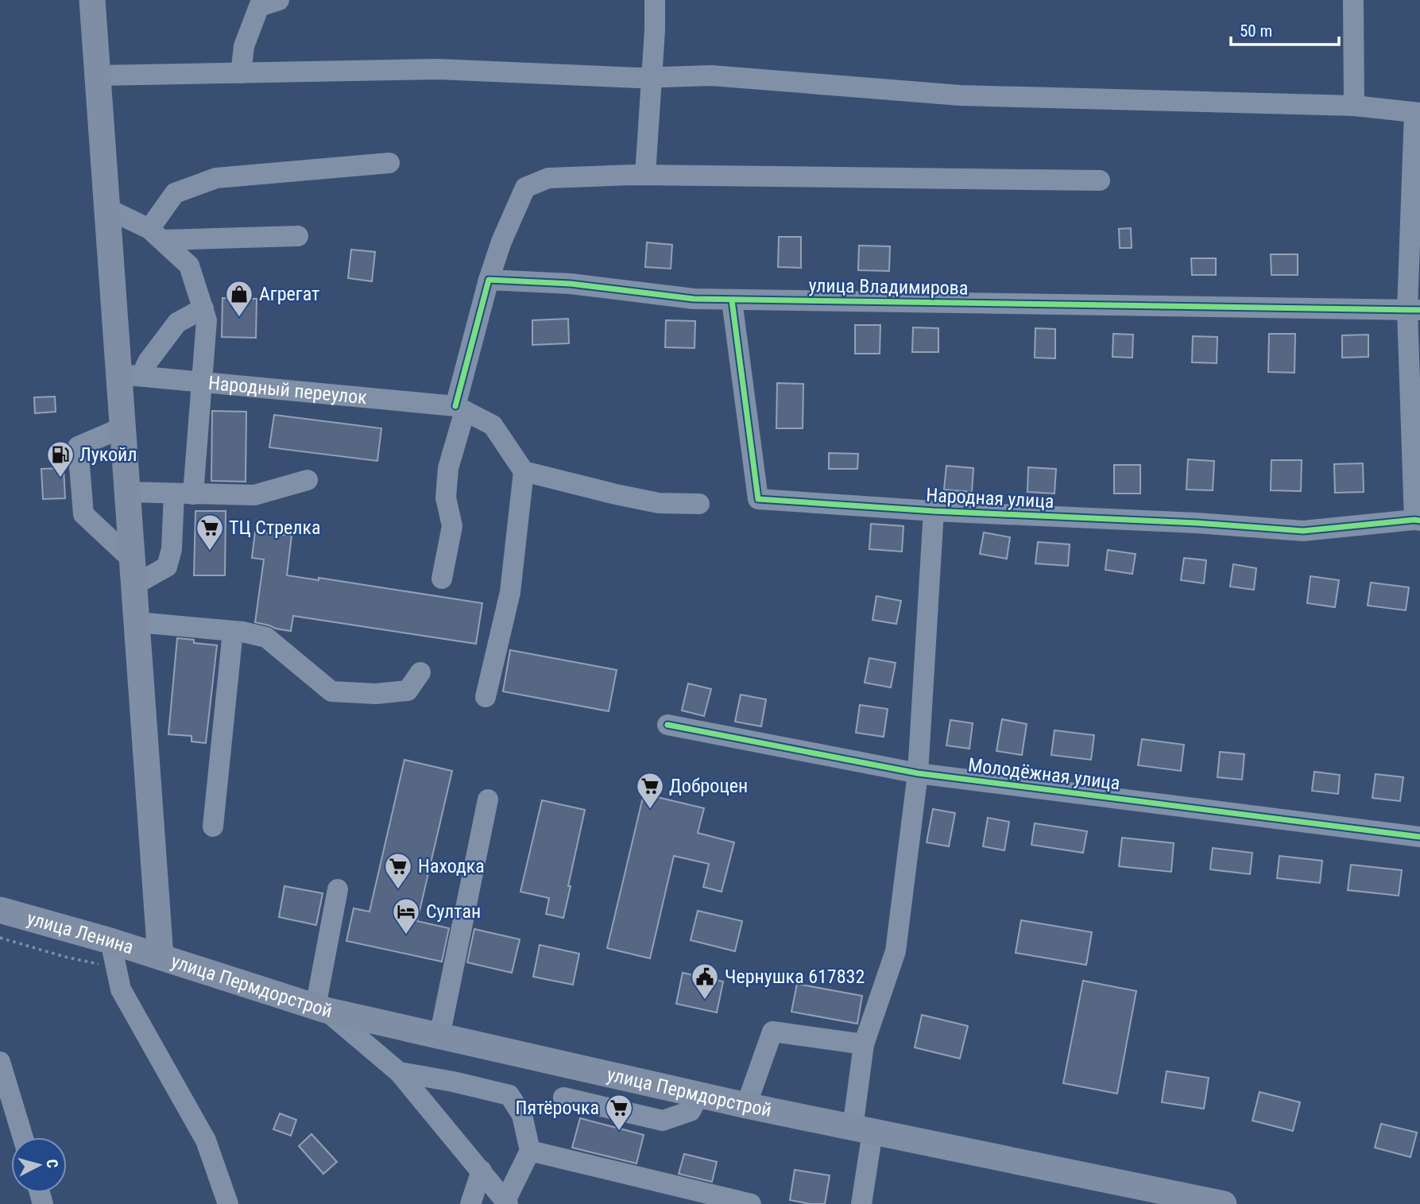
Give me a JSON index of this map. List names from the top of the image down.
{
  "streets": {
    "main road": ["улица Ленина", "улица Пермдорстрой"],
    "street": [
      "улица Владимирова",
      "Народный переулок",
      "Народная улица",
      "Молодёжная улица"
    ]
  },
  "crossings": [
    ["улица Владимирова", "Народная улица"],
    ["улица Ленина", "улица Пермдорстрой"]
  ],
  "places": {
    "shop": ["Агрегат"],
    "fuel station": ["Лукойл"],
    "supermarket": [
      "ТЦ Стрелка",
      "Доброцен",
      "Находка",
      "Пятёрочка"
    ],
    "hotel": ["Султан"],
    "public building": ["Чернушка 617832"]
  },
  "scale_bar": "50 m",
  "north": "right"
}
